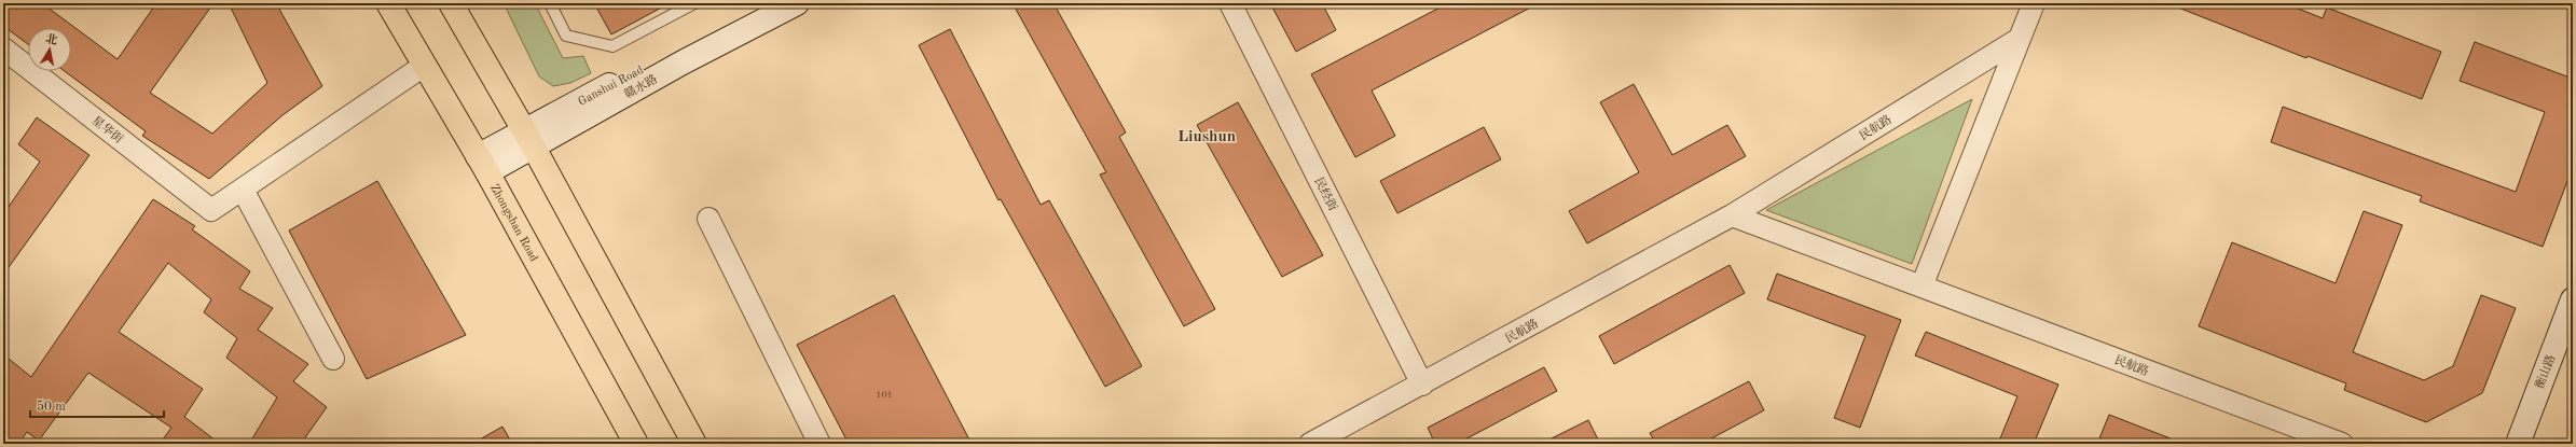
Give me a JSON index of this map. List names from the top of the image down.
{
  "streets": {
    "main road": [
      "Ganshui Road",
      "赣水路",
      "Zhongshan Road",
      "衡山路"
    ],
    "street": ["民航路", "星华街", "民经街"]
  },
  "crossings": [
    ["Ganshui Road", "赣水路"],
    ["Ganshui Road", "Zhongshan Road"],
    ["民航路", "民经街"]
  ],
  "districts": ["Liushun"],
  "house_numbers": ["101"],
  "scale_bar": "50 m",
  "north": "top"
}
